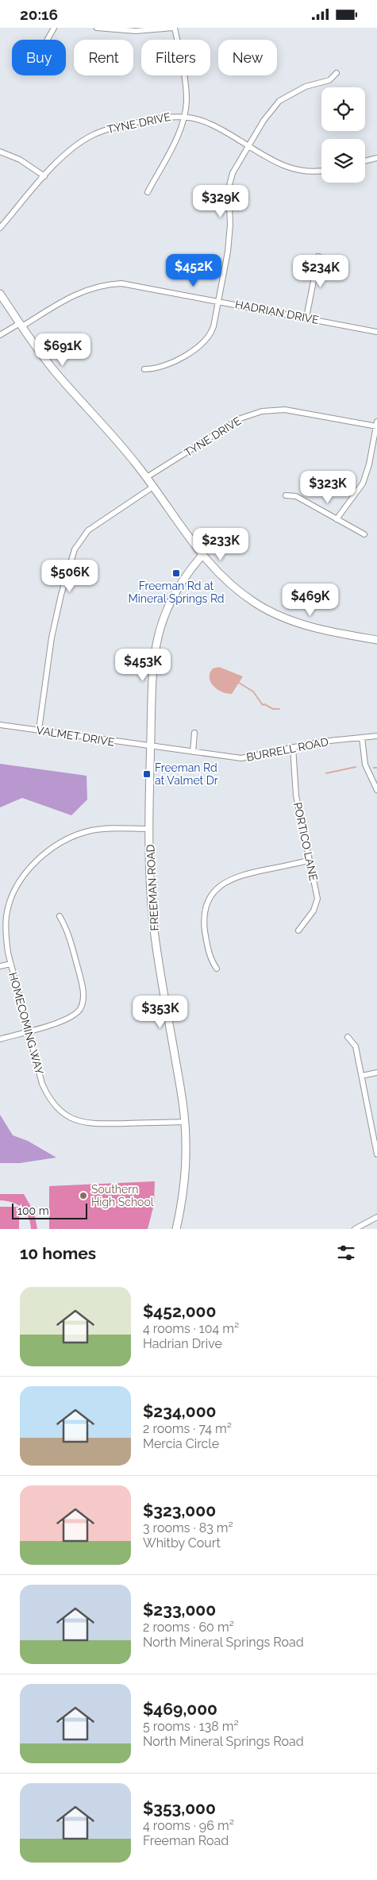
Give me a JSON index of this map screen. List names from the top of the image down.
{
  "streets": {
    "street": [
      "TYNE DRIVE",
      "HADRIAN DRIVE",
      "VALMET DRIVE",
      "BURRELL ROAD",
      "PORTICO LANE",
      "FREEMAN ROAD",
      "HOMECOMING WAY"
    ]
  },
  "crossings": [
    ["VALMET DRIVE", "BURRELL ROAD"],
    ["VALMET DRIVE", "FREEMAN ROAD"],
    ["BURRELL ROAD", "PORTICO LANE"],
    ["BURRELL ROAD", "FREEMAN ROAD"],
    ["FREEMAN ROAD", "HOMECOMING WAY"]
  ],
  "places": {
    "transit": ["Freeman Rd at Mineral Springs Rd", "Freeman Rd at Valmet Dr"],
    "other": ["Southern High School"]
  },
  "scale_bar": "100 m",
  "page": {
    "status": "20:16",
    "chip": [
      "Buy",
      "Rent",
      "Filters",
      "New"
    ],
    "price": [
      "$329K",
      "$452K",
      "$234K",
      "$691K",
      "$323K",
      "$233K",
      "$506K",
      "$469K",
      "$453K",
      "$353K"
    ],
    "scale": "100 m",
    "heading": "10 homes",
    "list": [
      {
        "name": "$452,000",
        "note": "4 rooms · 104 m² · Hadrian Drive"
      },
      {
        "name": "$234,000",
        "note": "2 rooms · 74 m² · Mercia Circle"
      },
      {
        "name": "$323,000",
        "note": "3 rooms · 83 m² · Whitby Court"
      },
      {
        "name": "$233,000",
        "note": "2 rooms · 60 m² · North Mineral Springs Road"
      },
      {
        "name": "$469,000",
        "note": "5 rooms · 138 m² · North Mineral Springs Road"
      },
      {
        "name": "$353,000",
        "note": "4 rooms · 96 m² · Freeman Road"
      }
    ]
  }
}
